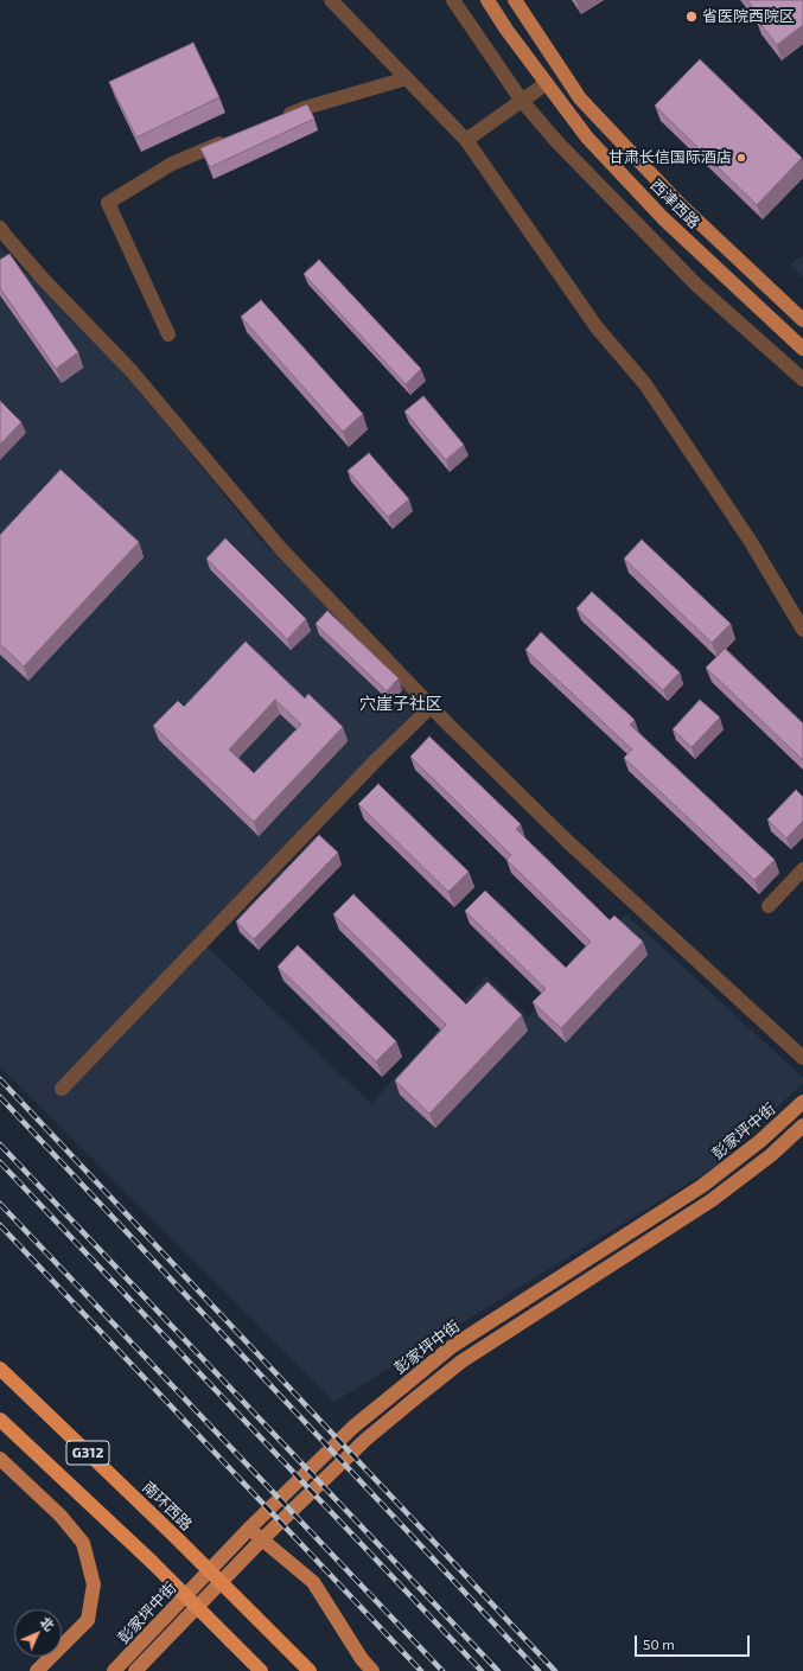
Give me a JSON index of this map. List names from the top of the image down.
{
  "streets": {
    "highway": ["G312", "南环西路"],
    "main road": ["西津西路", "彭家坪中街"]
  },
  "districts": ["穴崖子社区"],
  "places": ["省医院西院区", "甘肃长信国际酒店"],
  "scale_bar": "50 m",
  "north": "top right"
}
